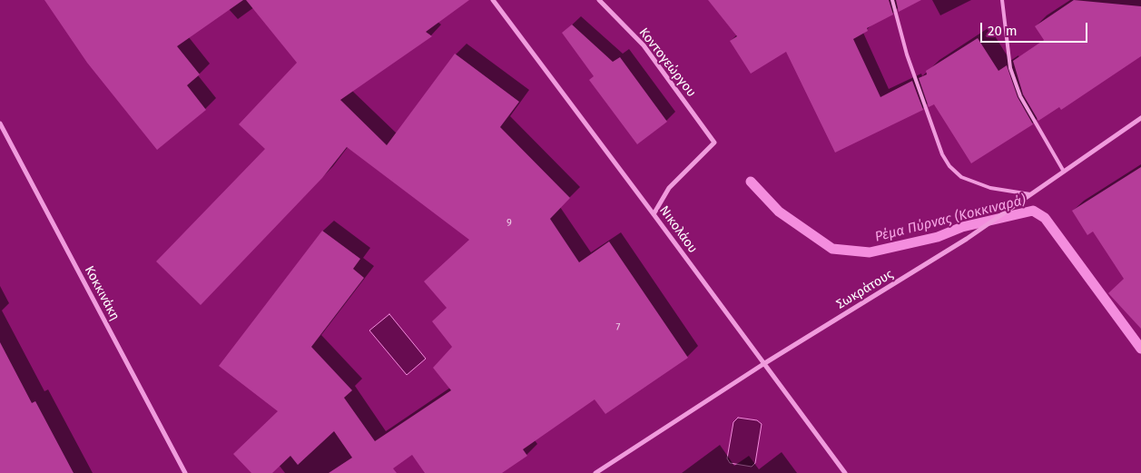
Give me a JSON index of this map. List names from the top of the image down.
{
  "streets": {
    "street": [
      "Κοντογεώργου",
      "Νικολάου",
      "Σωκράτους",
      "Κοκκινάκη"
    ]
  },
  "crossings": [
    ["Κοντογεώργου", "Νικολάου"],
    ["Νικολάου", "Σωκράτους"]
  ],
  "water": ["Ρέμα Πύρνας (Κοκκιναρά)"],
  "house_numbers": ["9", "7"],
  "scale_bar": "20 m"
}
